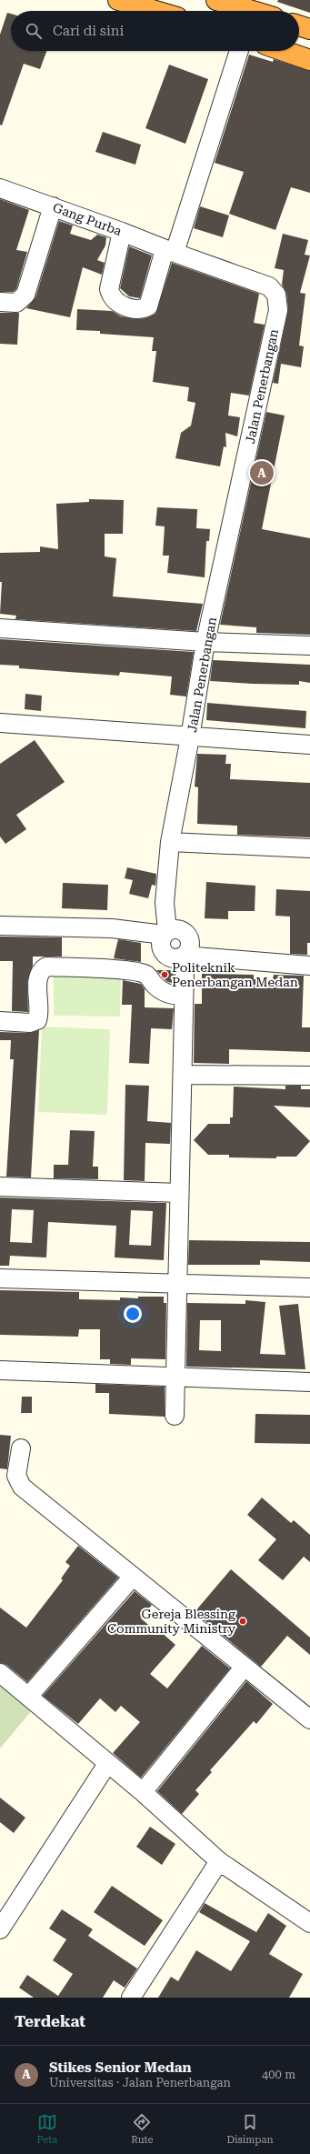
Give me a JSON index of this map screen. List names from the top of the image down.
{
  "streets": {
    "street": ["Gang Purba", "Jalan Penerbangan"]
  },
  "crossings": [
    ["Gang Purba", "Jalan Penerbangan"]
  ],
  "places": ["Politeknik Penerbangan Medan", "Gereja Blessing Community Ministry"],
  "page": {
    "search": "Cari di sini",
    "pins": "A",
    "heading": "Terdekat",
    "list": [
      {
        "mark": "A",
        "name": "Stikes Senior Medan",
        "note": "Universitas · Jalan Penerbangan",
        "value": "400 m"
      }
    ],
    "nav": ["Peta", "Rute", "Disimpan"]
  }
}
